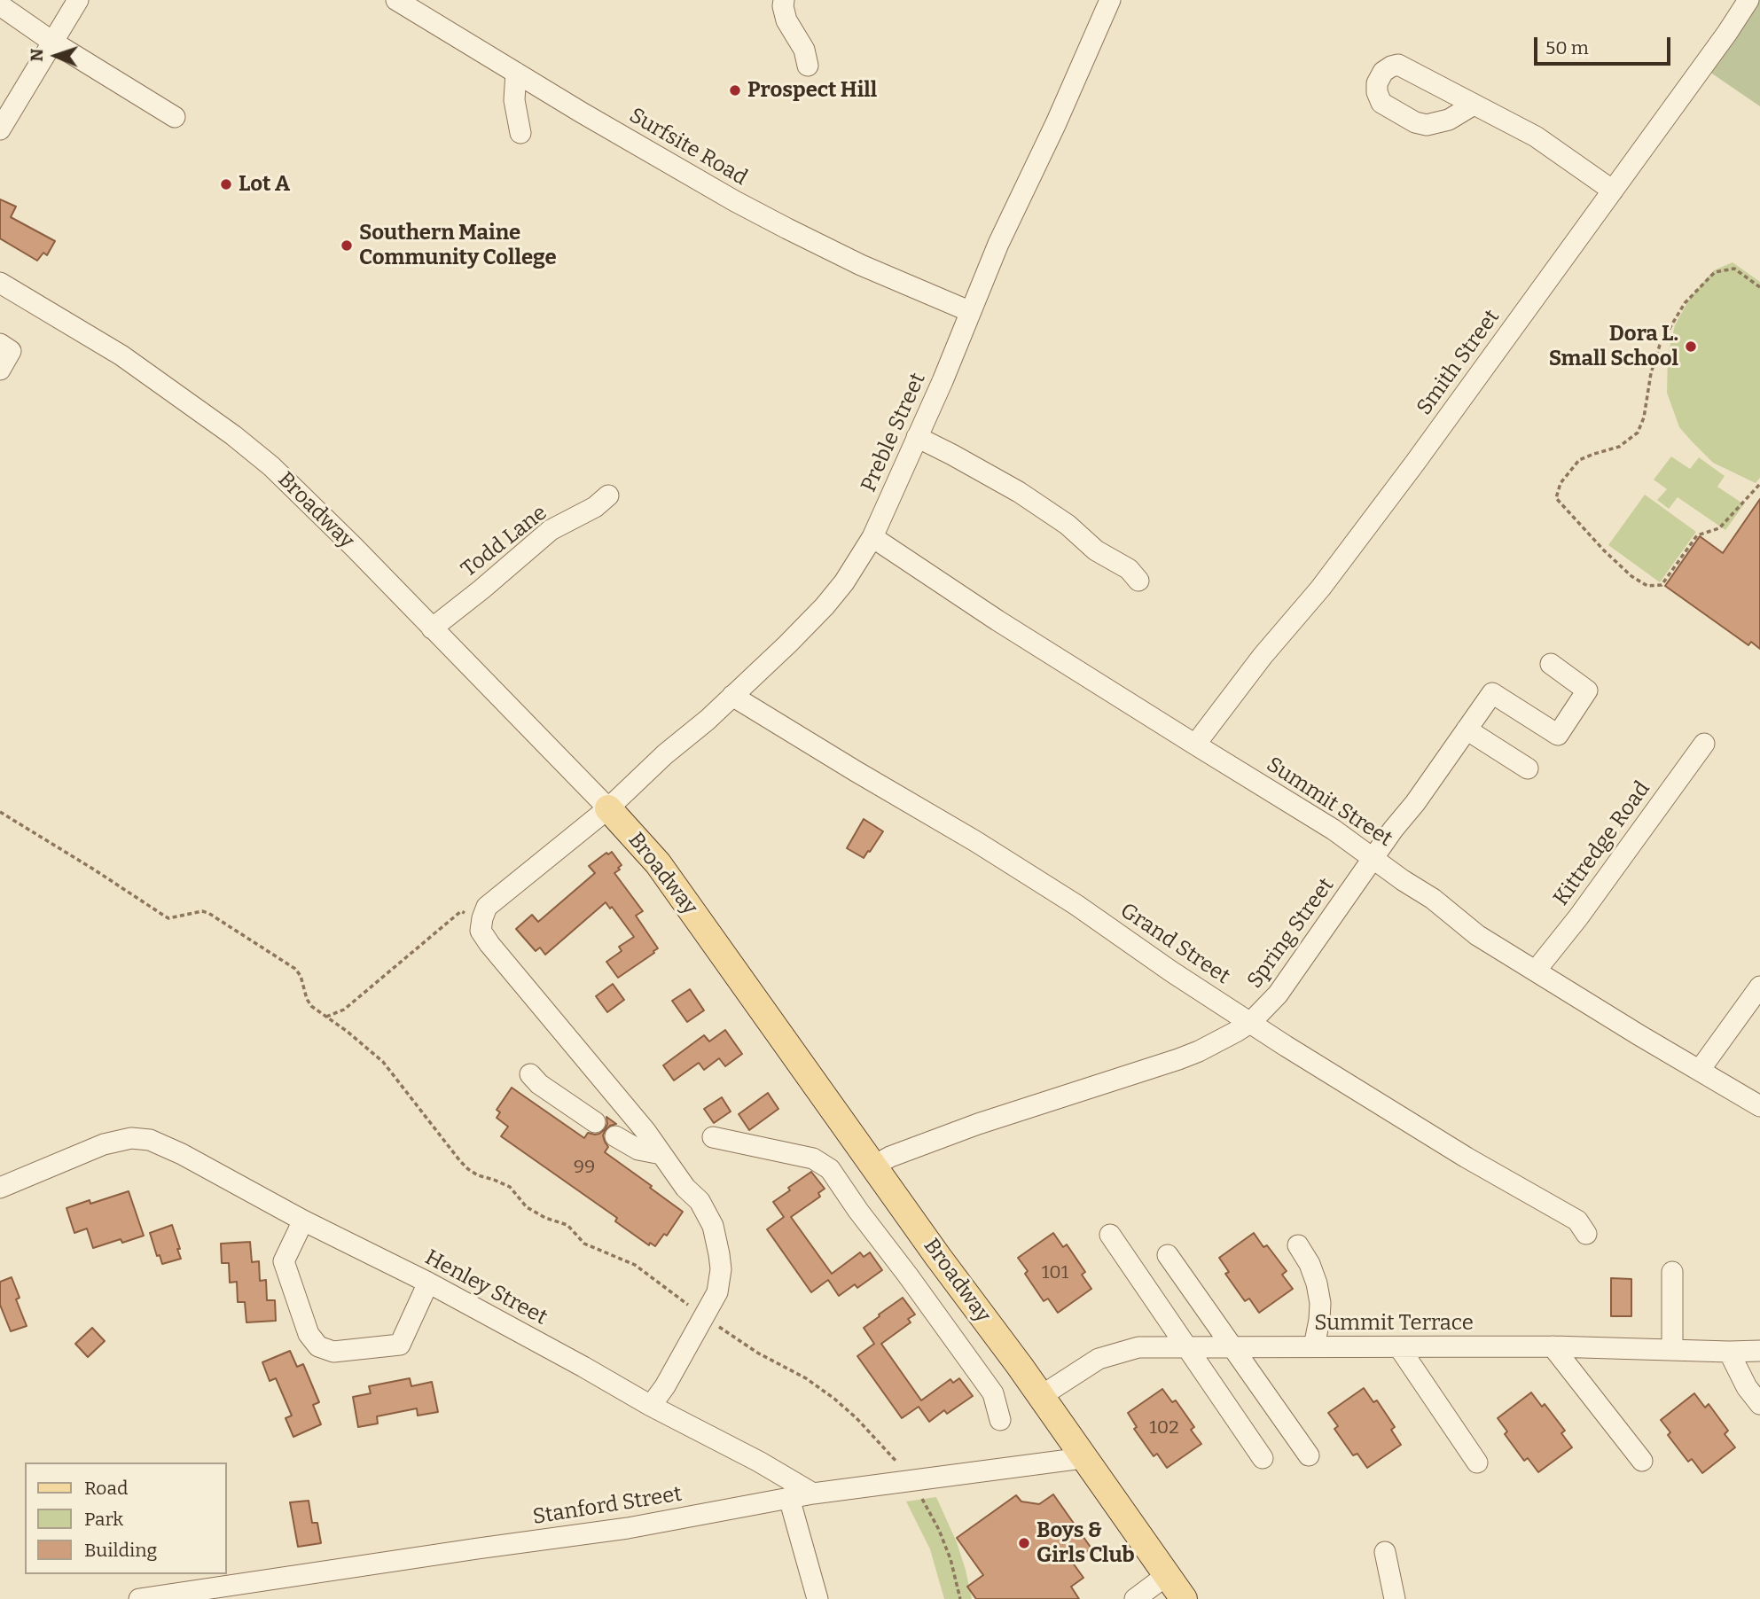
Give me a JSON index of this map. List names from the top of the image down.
{
  "streets": {
    "main road": ["Broadway"],
    "street": [
      "Surfsite Road",
      "Smith Street",
      "Preble Street",
      "Todd Lane",
      "Summit Street",
      "Kittredge Road",
      "Spring Street",
      "Grand Street",
      "Henley Street",
      "Summit Terrace",
      "Stanford Street"
    ]
  },
  "crossings": [
    ["Surfsite Road", "Preble Street"],
    ["Smith Street", "Summit Street"],
    ["Preble Street", "Broadway"],
    ["Preble Street", "Summit Street"],
    ["Preble Street", "Grand Street"],
    ["Broadway", "Todd Lane"],
    ["Broadway", "Spring Street"],
    ["Broadway", "Summit Terrace"],
    ["Broadway", "Stanford Street"],
    ["Summit Street", "Kittredge Road"],
    ["Summit Street", "Spring Street"],
    ["Spring Street", "Grand Street"],
    ["Henley Street", "Stanford Street"]
  ],
  "places": [
    "Prospect Hill",
    "Lot A",
    "Southern Maine Community College",
    "Dora L. Small School",
    "Boys & Girls Club"
  ],
  "house_numbers": ["99", "101", "102"],
  "legend": ["Road", "Park", "Building"],
  "scale_bar": "50 m",
  "north": "left"
}
